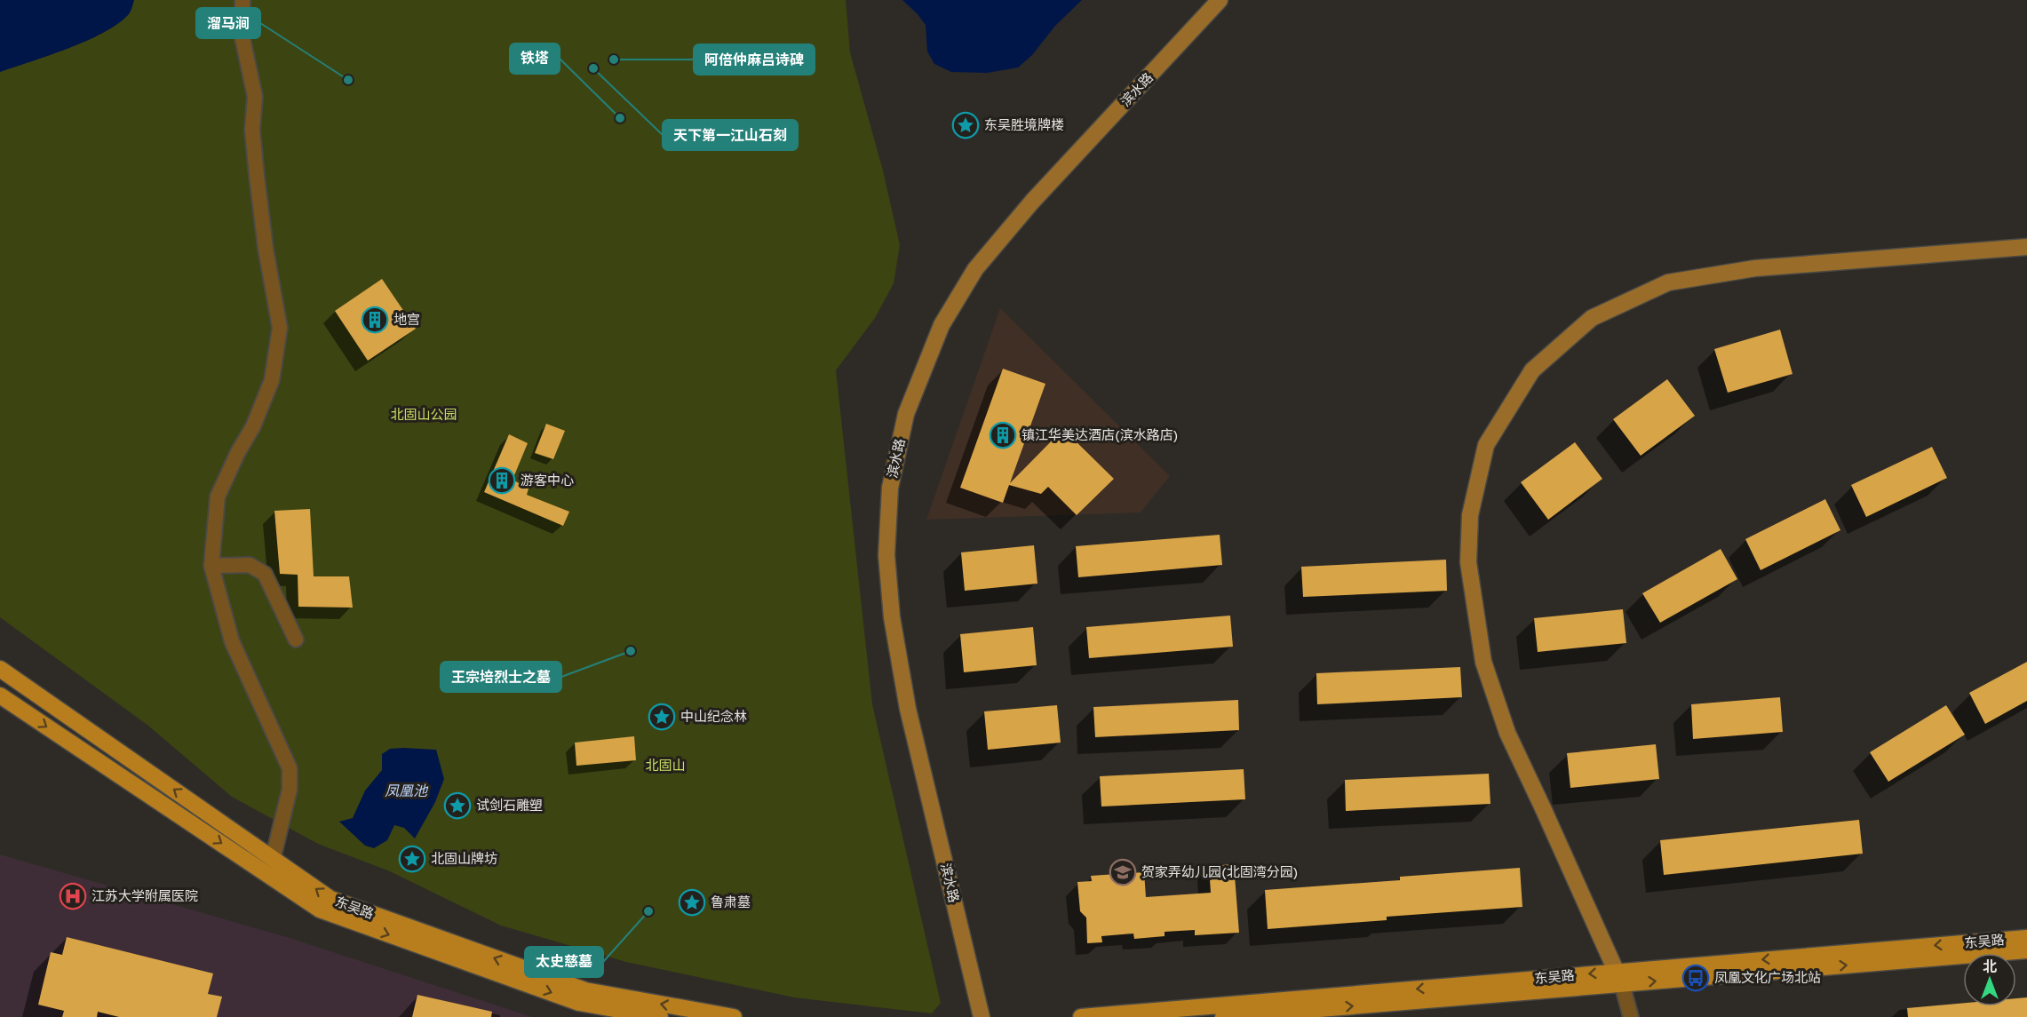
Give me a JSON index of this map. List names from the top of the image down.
{
  "streets": {
    "main road": ["东吴路"],
    "street": ["滨水路"]
  },
  "water": ["凤凰池"],
  "parks": ["北固山公园", "北固山"],
  "places": {
    "other": [
      "阿倍仲麻吕诗碑",
      "天下第一江山石刻",
      "溜马涧",
      "铁塔",
      "王宗培烈士之墓",
      "太史慈墓"
    ],
    "place": [
      "东吴胜境牌楼",
      "中山纪念林",
      "试剑石雕塑",
      "北固山牌坊",
      "鲁肃墓"
    ],
    "building": ["地宫", "镇江华美达酒店(滨水路店)", "游客中心"],
    "school or university": ["贺家弄幼儿园(北固湾分园)"],
    "hospital": ["江苏大学附属医院"],
    "bus stop": ["凤凰文化广场北站"]
  },
  "north": "top"
}
